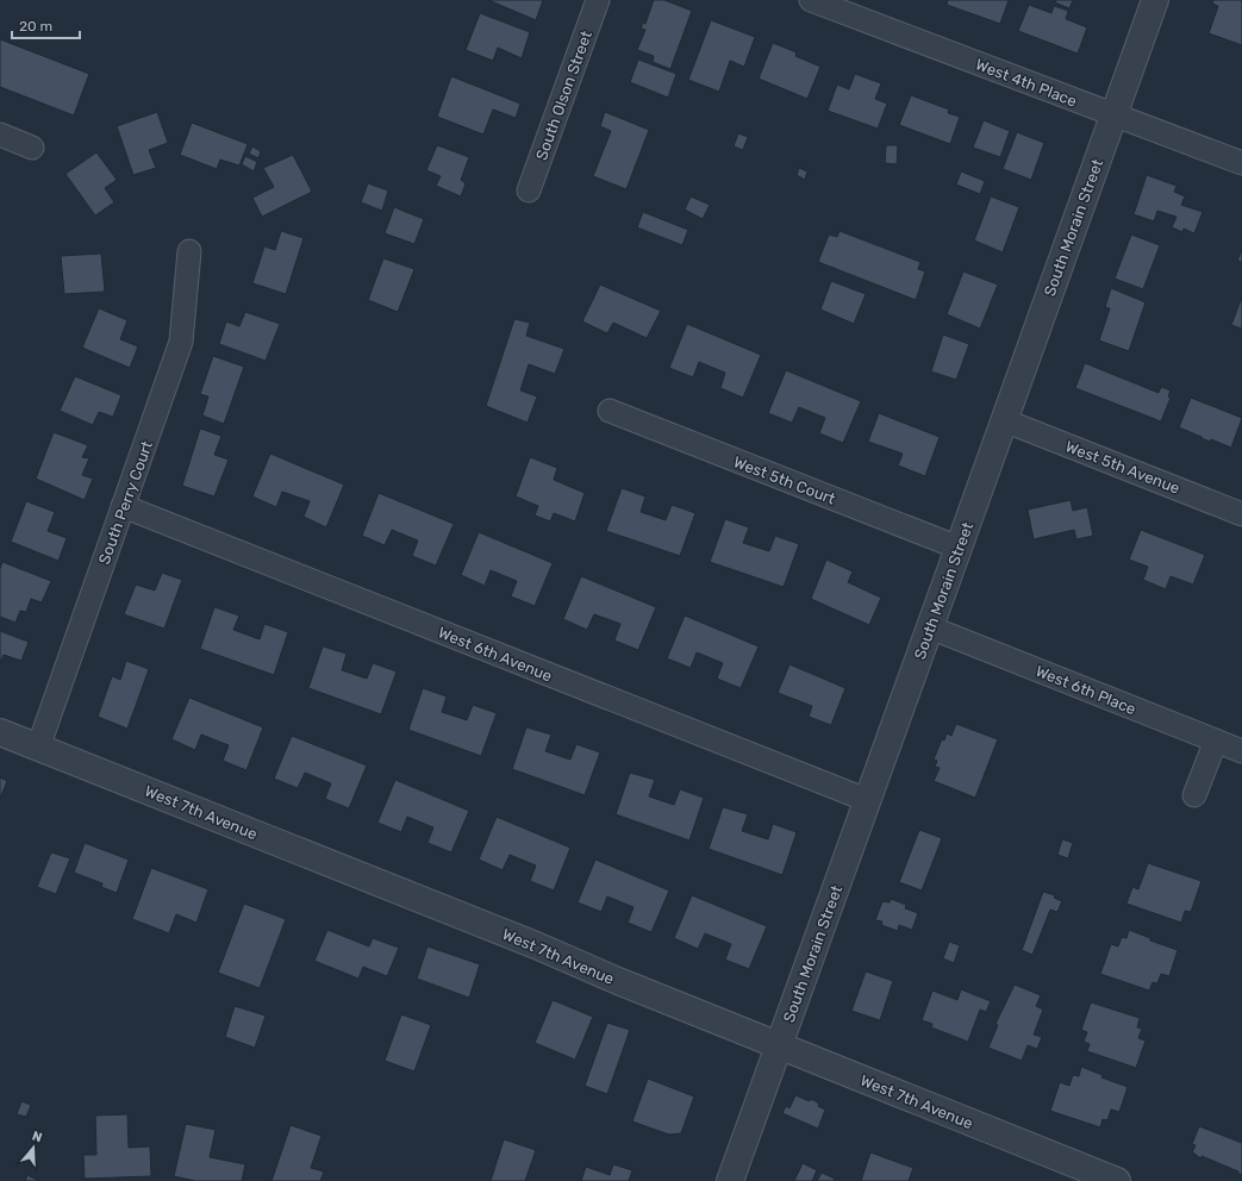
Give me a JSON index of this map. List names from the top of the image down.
{
  "streets": {
    "street": [
      "West 4th Place",
      "South Olson Street",
      "South Morain Street",
      "West 5th Avenue",
      "West 5th Court",
      "South Perry Court",
      "West 6th Avenue",
      "West 6th Place",
      "West 7th Avenue"
    ]
  },
  "crossings": [
    ["West 4th Place", "South Morain Street"],
    ["South Morain Street", "West 5th Avenue"],
    ["South Morain Street", "West 5th Court"],
    ["South Morain Street", "West 6th Avenue"],
    ["South Morain Street", "West 6th Place"],
    ["South Morain Street", "West 7th Avenue"],
    ["South Perry Court", "West 6th Avenue"],
    ["South Perry Court", "West 7th Avenue"]
  ],
  "scale_bar": "20 m",
  "north": "top"
}
